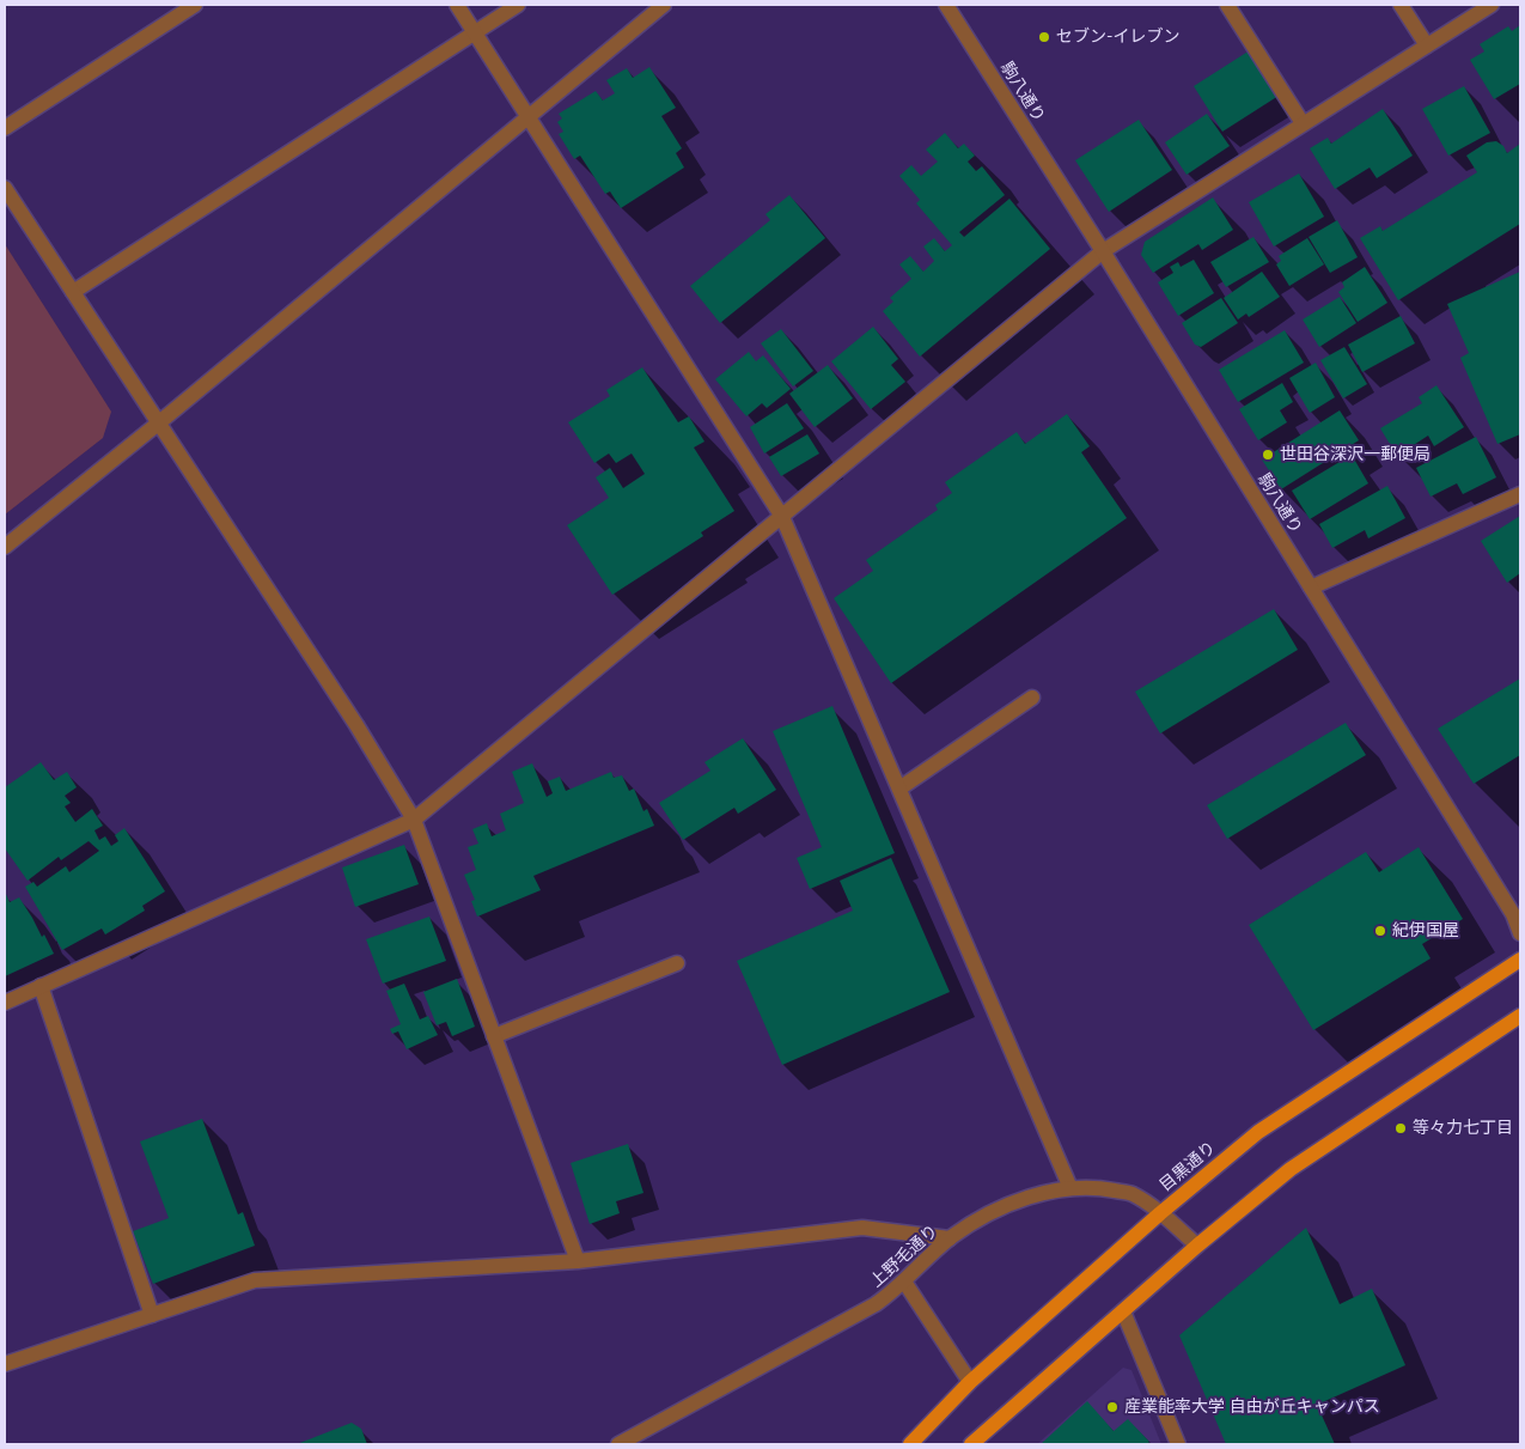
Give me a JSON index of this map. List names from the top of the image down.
{
  "streets": {
    "main road": ["目黒通り"],
    "street": ["駒八通り", "上野毛通り"]
  },
  "crossings": [
    ["目黒通り", "上野毛通り"]
  ],
  "places": [
    "セブン-イレブン",
    "世田谷深沢一郵便局",
    "紀伊国屋",
    "等々力七丁目",
    "産業能率大学 自由が丘キャンパス"
  ]
}
